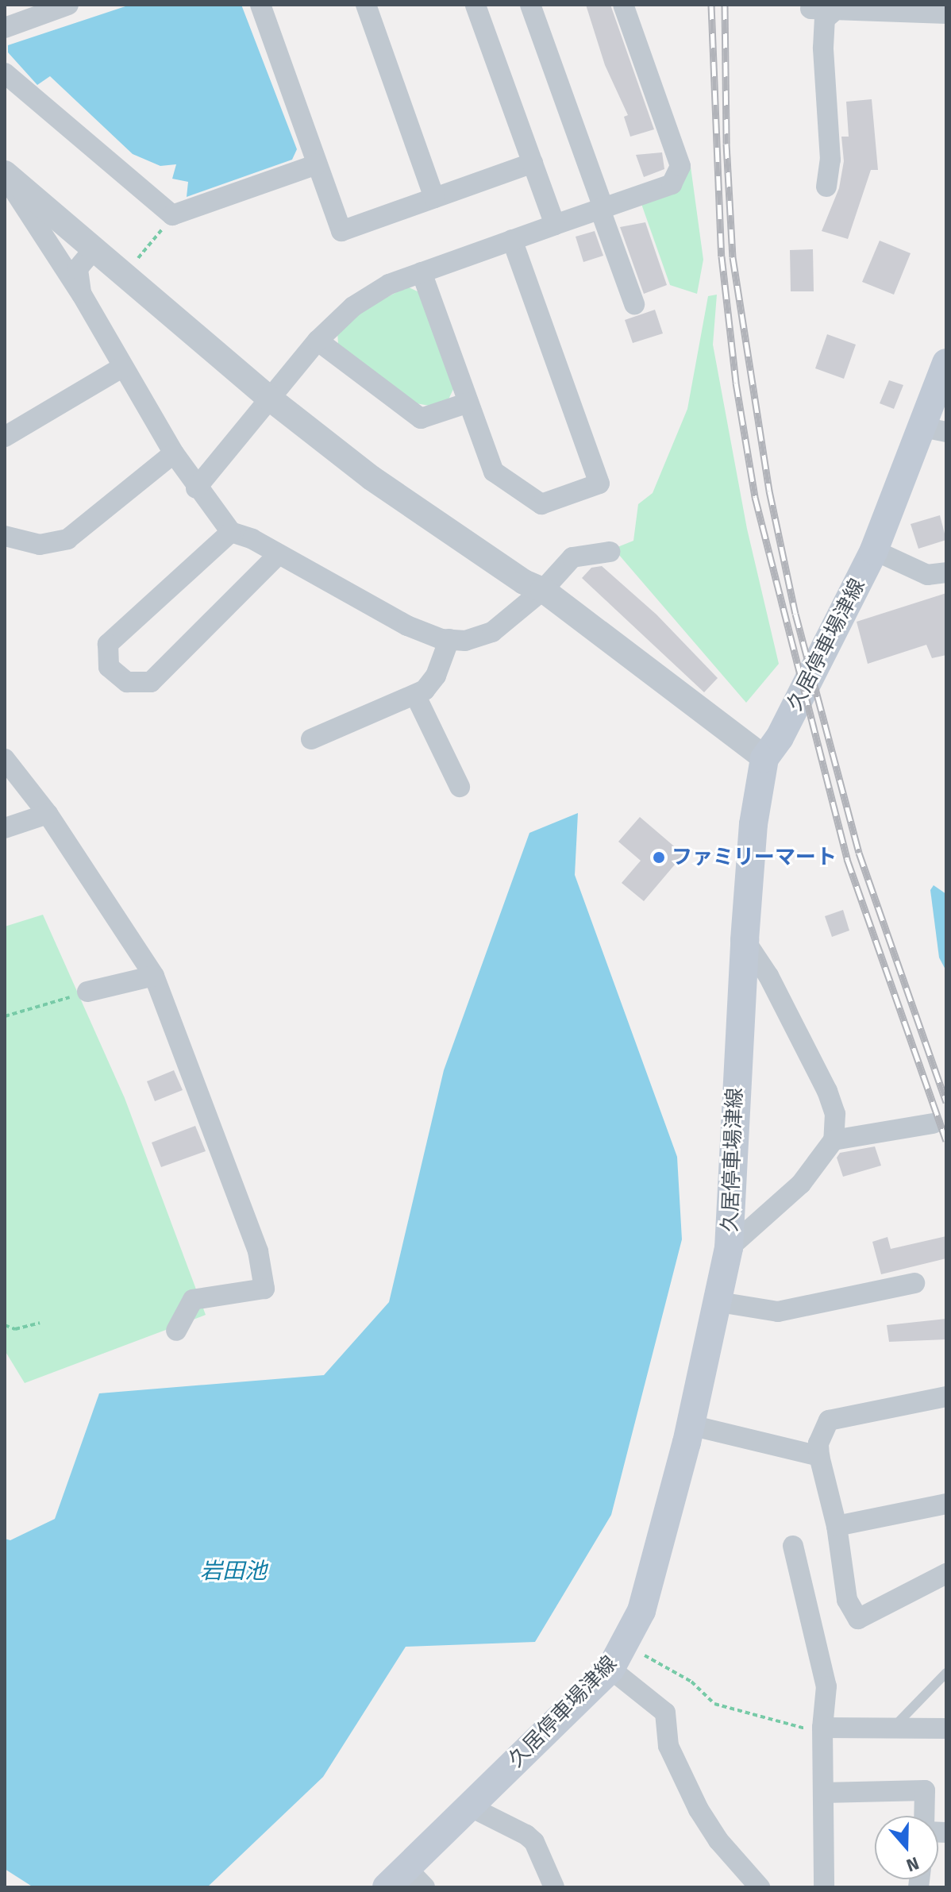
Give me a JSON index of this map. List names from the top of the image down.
{
  "streets": {
    "main road": ["久居停車場津線"]
  },
  "water": ["岩田池"],
  "places": ["ファミリーマート"],
  "north": "bottom"
}
